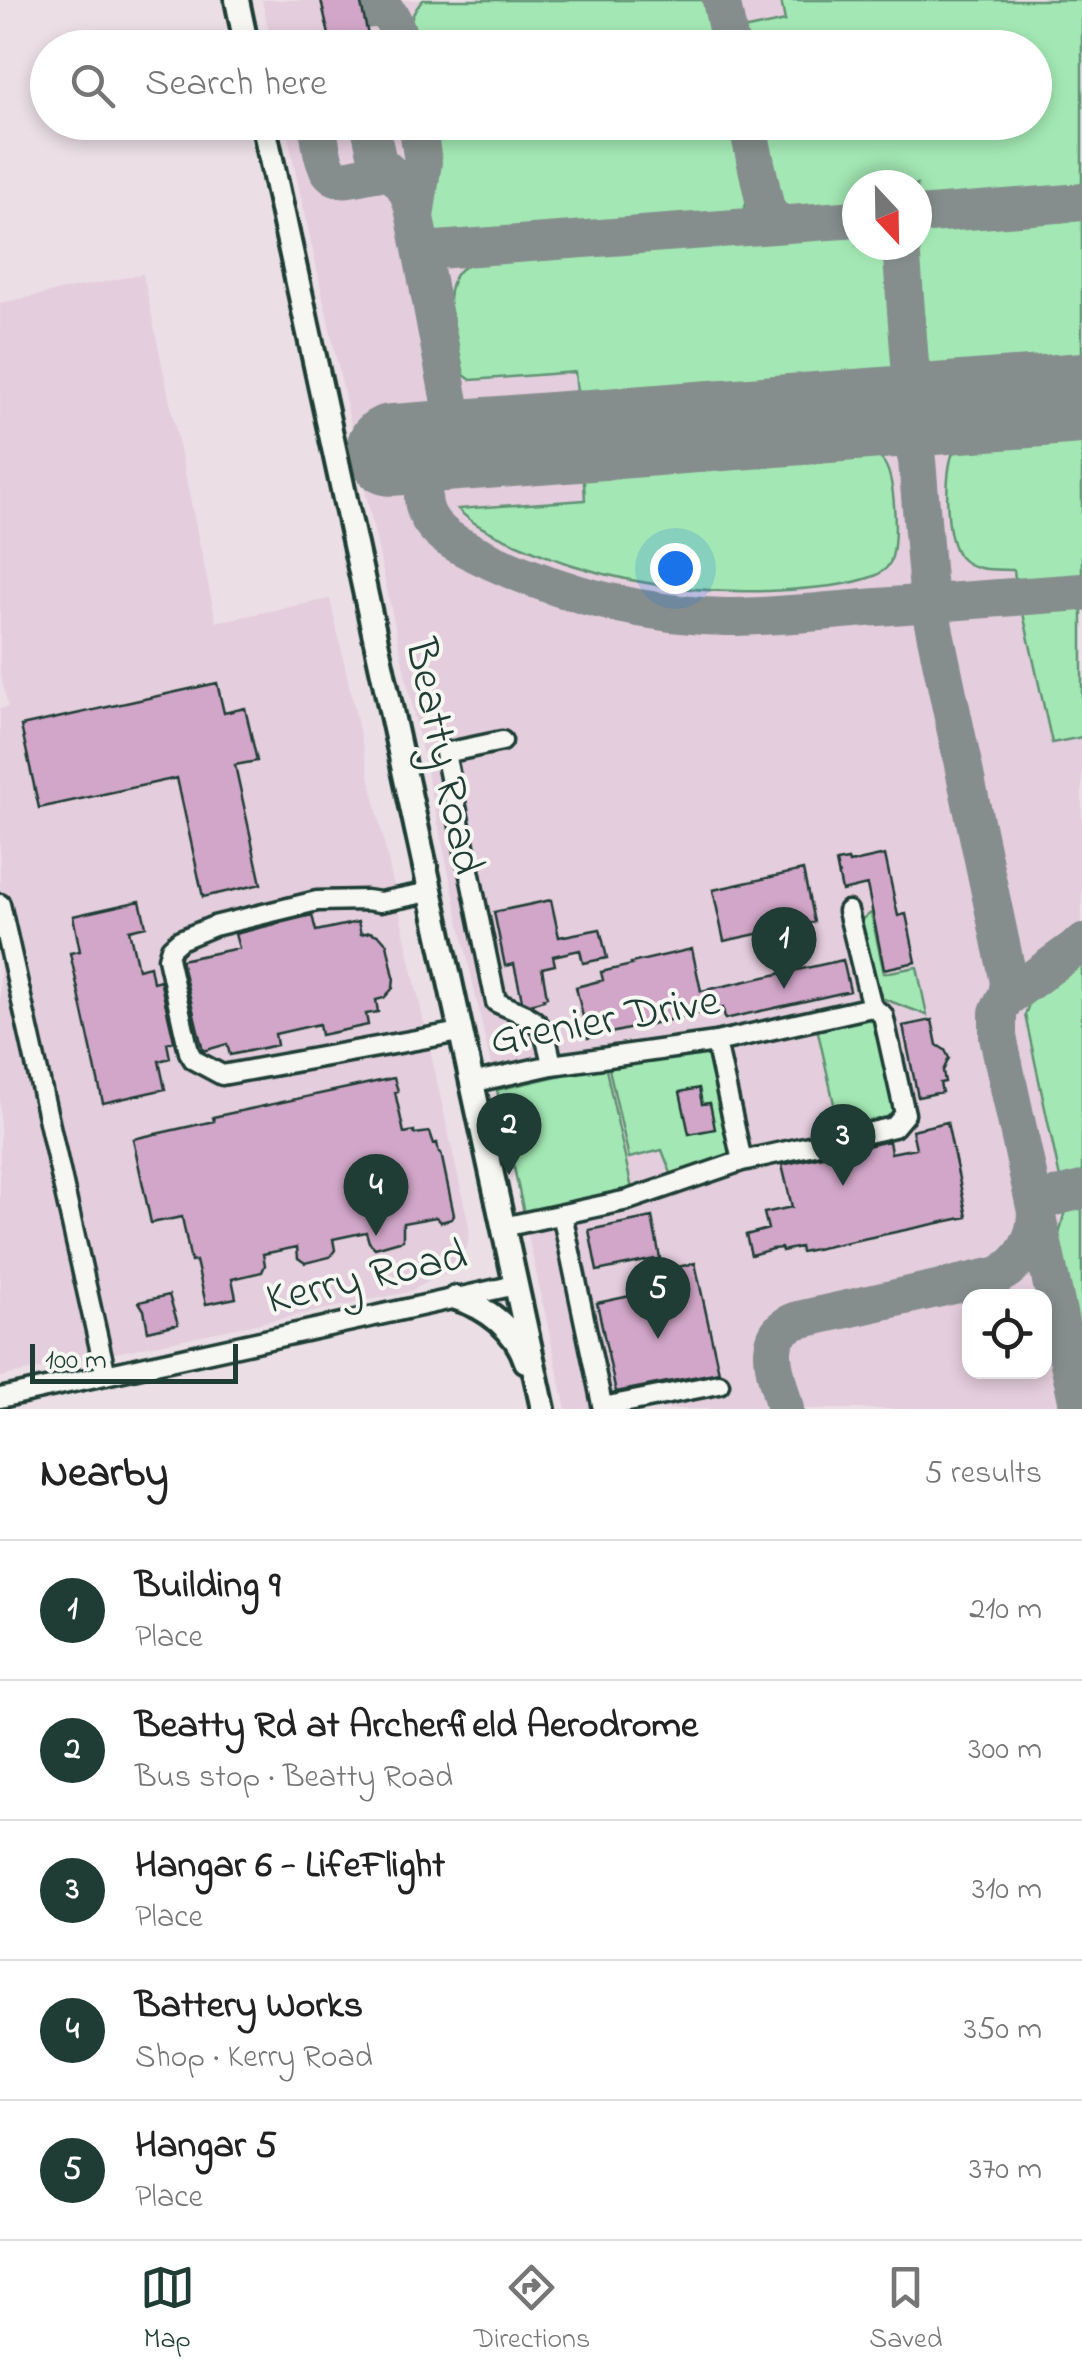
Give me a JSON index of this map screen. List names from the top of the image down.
{
  "streets": {
    "main road": ["Beatty Road"],
    "street": ["Grenier Drive", "Kerry Road"]
  },
  "crossings": [
    ["Beatty Road", "Grenier Drive"],
    ["Beatty Road", "Kerry Road"]
  ],
  "scale_bar": "100 m",
  "north": "bottom",
  "page": {
    "search": "Search here",
    "pins": [
      "1",
      "2",
      "3",
      "4",
      "5"
    ],
    "scale": "100 m",
    "heading": ["Nearby", "5 results"],
    "list": [
      {
        "mark": "1",
        "name": "Building 9",
        "note": "Place",
        "value": "210 m"
      },
      {
        "mark": "2",
        "name": "Beatty Rd at Archerfield Aerodrome",
        "note": "Bus stop · Beatty Road",
        "value": "300 m"
      },
      {
        "mark": "3",
        "name": "Hangar 6 - LifeFlight",
        "note": "Place",
        "value": "310 m"
      },
      {
        "mark": "4",
        "name": "Battery Works",
        "note": "Shop · Kerry Road",
        "value": "350 m"
      },
      {
        "mark": "5",
        "name": "Hangar 5",
        "note": "Place",
        "value": "370 m"
      }
    ],
    "nav": ["Map", "Directions", "Saved"]
  }
}
